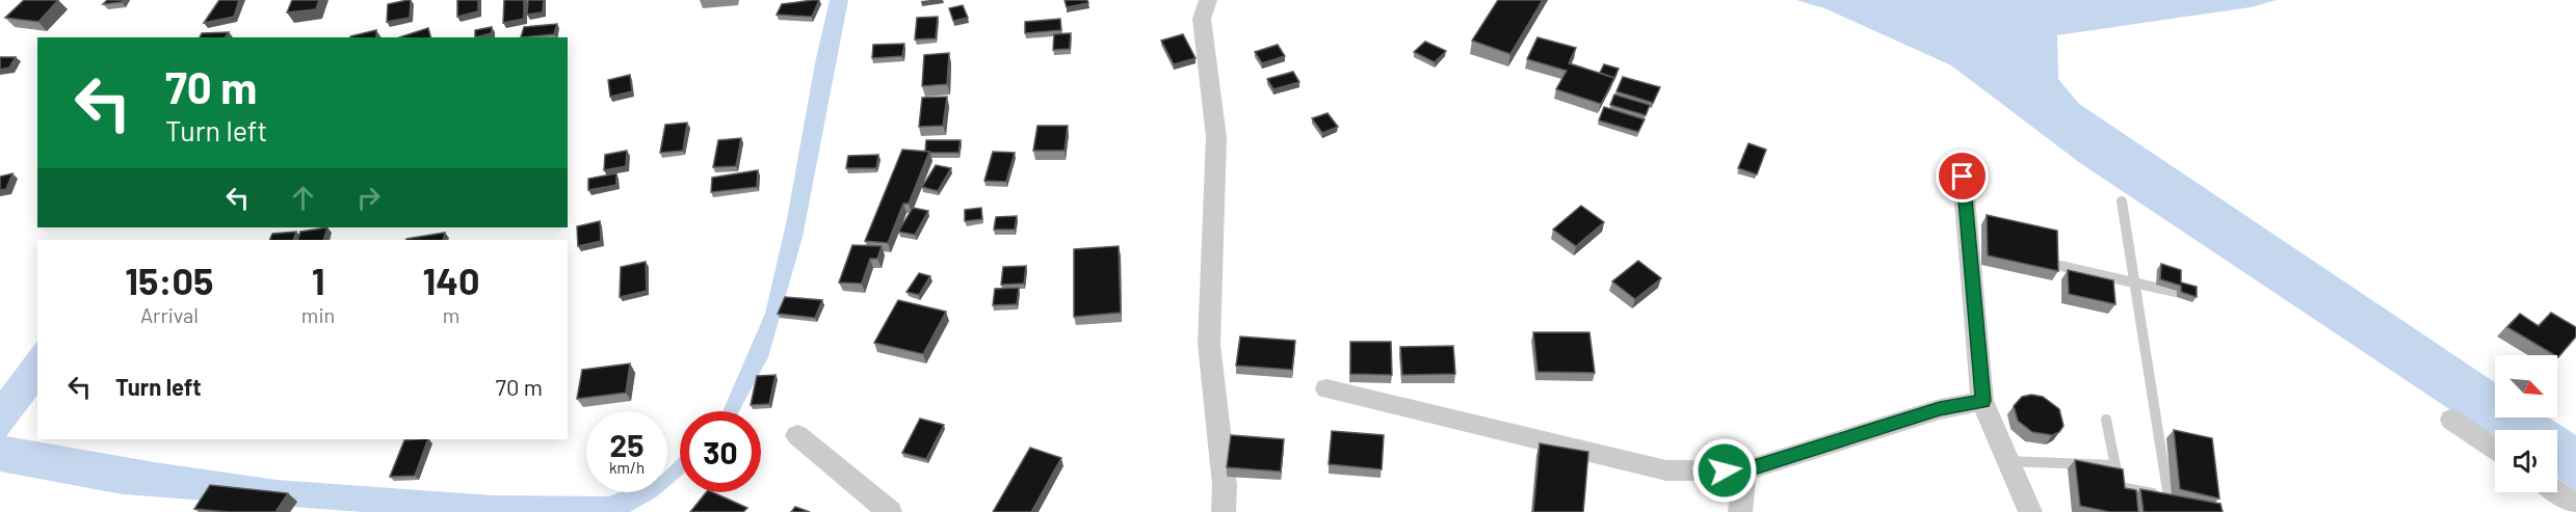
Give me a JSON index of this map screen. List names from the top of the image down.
{
  "north": "bottom right",
  "page": {
    "turn": ["70 m", "Turn left"],
    "eta": [
      "15:05",
      "Arrival",
      "1",
      "min",
      "140",
      "m"
    ],
    "list": [
      {
        "name": "Turn left",
        "value": "70 m"
      }
    ],
    "speed": "25 km/h",
    "limit": "30"
  }
}
